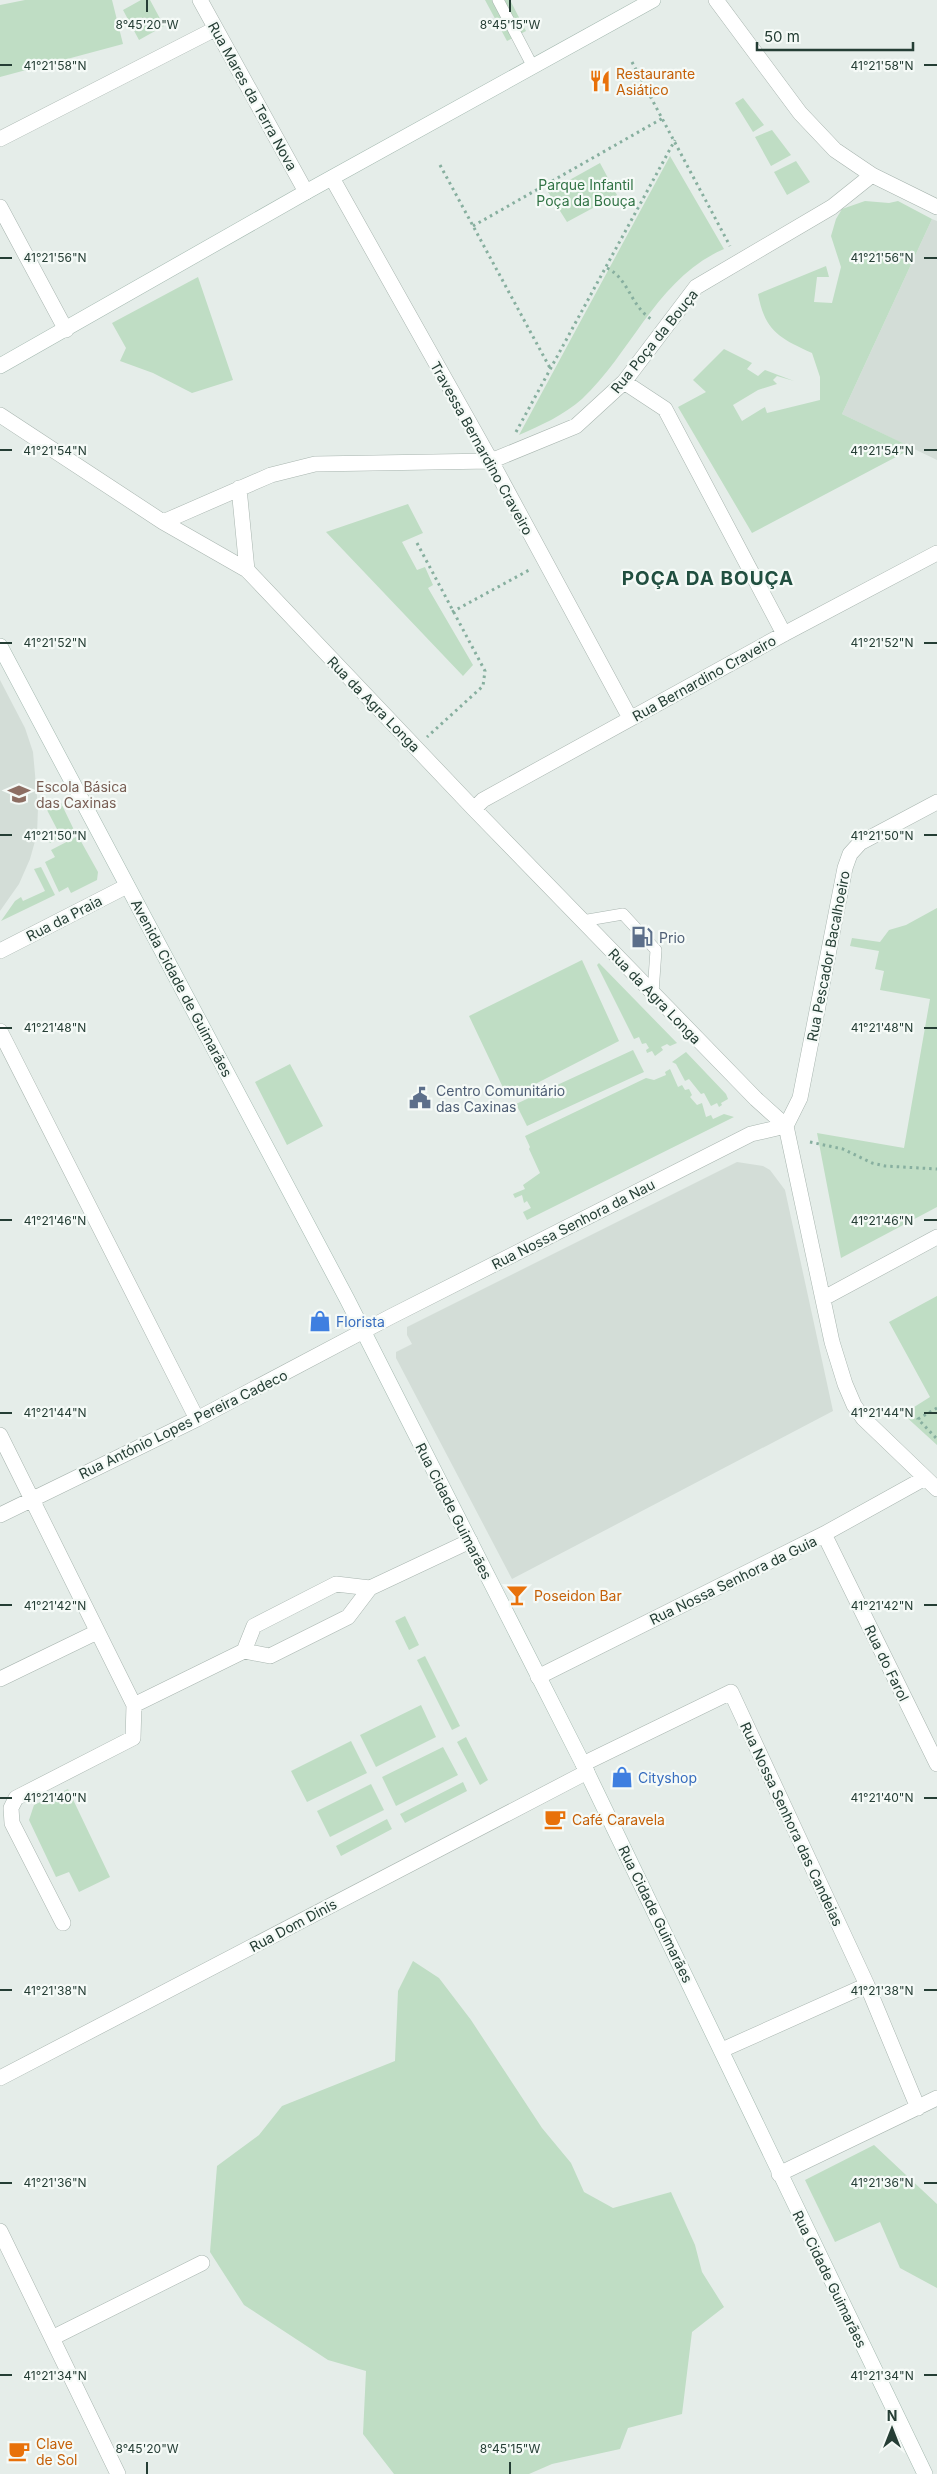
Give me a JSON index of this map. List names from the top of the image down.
{
  "streets": {
    "street": [
      "Rua Mares da Terra Nova",
      "Rua Poça da Bouça",
      "Travessa Bernardino Craveiro",
      "Rua Bernardino Craveiro",
      "Rua da Agra Longa",
      "Rua da Praia",
      "Rua Pescador Bacalhoeiro",
      "Avenida Cidade de Guimarães",
      "Rua Nossa Senhora da Nau",
      "Rua António Lopes Pereira Cadeco",
      "Rua Cidade Guimarães",
      "Rua Nossa Senhora da Guia",
      "Rua do Farol",
      "Rua Nossa Senhora das Candeias",
      "Rua Dom Dinis"
    ]
  },
  "crossings": [
    ["Rua Poça da Bouça", "Travessa Bernardino Craveiro"],
    ["Rua Poça da Bouça", "Rua da Agra Longa"],
    ["Travessa Bernardino Craveiro", "Rua Bernardino Craveiro"],
    ["Rua Bernardino Craveiro", "Rua da Agra Longa"],
    ["Rua da Agra Longa", "Rua Pescador Bacalhoeiro"],
    ["Rua da Agra Longa", "Rua Nossa Senhora da Nau"],
    ["Rua da Praia", "Avenida Cidade de Guimarães"],
    ["Rua Pescador Bacalhoeiro", "Rua Nossa Senhora da Nau"],
    ["Avenida Cidade de Guimarães", "Rua Nossa Senhora da Nau"],
    ["Avenida Cidade de Guimarães", "Rua António Lopes Pereira Cadeco"],
    ["Avenida Cidade de Guimarães", "Rua Cidade Guimarães"],
    ["Rua Nossa Senhora da Nau", "Rua António Lopes Pereira Cadeco"],
    ["Rua Nossa Senhora da Nau", "Rua Cidade Guimarães"],
    ["Rua António Lopes Pereira Cadeco", "Rua Cidade Guimarães"],
    ["Rua Cidade Guimarães", "Rua Nossa Senhora da Guia"],
    ["Rua Cidade Guimarães", "Rua Nossa Senhora das Candeias"],
    ["Rua Cidade Guimarães", "Rua Dom Dinis"],
    ["Rua Nossa Senhora da Guia", "Rua do Farol"],
    ["Rua Nossa Senhora das Candeias", "Rua Dom Dinis"]
  ],
  "districts": ["POÇA DA BOUÇA"],
  "parks": ["Parque Infantil Poça da Bouça"],
  "places": {
    "restaurant": ["Restaurante Asiático"],
    "school or university": ["Escola Básica das Caxinas"],
    "fuel station": ["Prio"],
    "public building": ["Centro Comunitário das Caxinas"],
    "shop": ["Florista", "Cityshop"],
    "bar": ["Poseidon Bar"],
    "cafe": ["Café Caravela", "Clave de Sol"]
  },
  "scale_bar": "50 m",
  "north": "top",
  "coordinates": [
    "8°45'20\"W",
    "8°45'15\"W",
    "41°21'58\"N",
    "41°21'56\"N",
    "41°21'54\"N",
    "41°21'52\"N",
    "41°21'50\"N",
    "41°21'48\"N",
    "41°21'46\"N",
    "41°21'44\"N",
    "41°21'42\"N",
    "41°21'40\"N",
    "41°21'38\"N",
    "41°21'36\"N",
    "41°21'34\"N"
  ]
}
